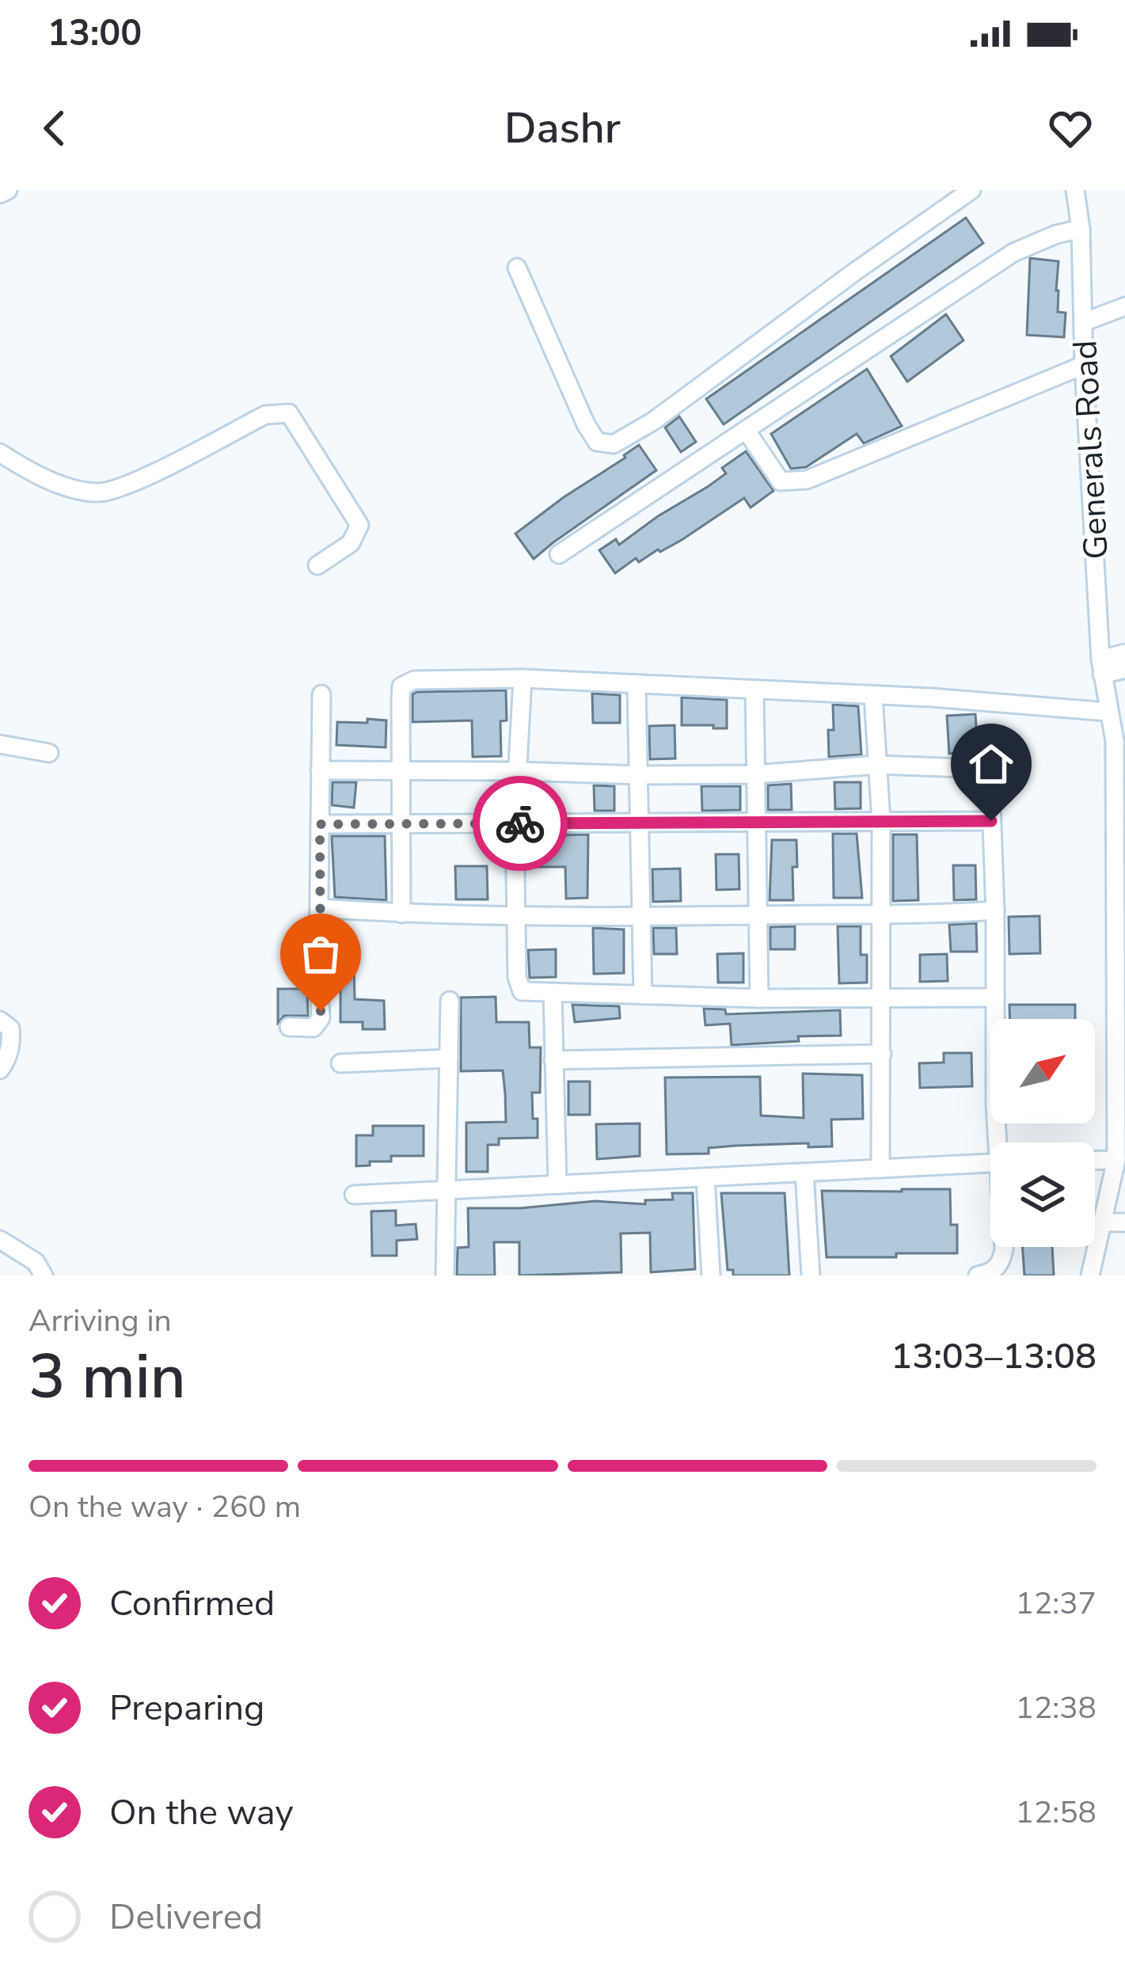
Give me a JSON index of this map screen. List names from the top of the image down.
{
  "streets": {
    "street": ["Generals Road"]
  },
  "north": "top right",
  "page": {
    "status": "13:00",
    "header": "Dashr",
    "heading": ["3 min", "Arriving in", "13:03–13:08"],
    "bar": "On the way · 260 m",
    "list": [
      ["Confirmed", "12:37"],
      ["Preparing", "12:38"],
      ["On the way", "12:58"],
      "Delivered"
    ]
  }
}
